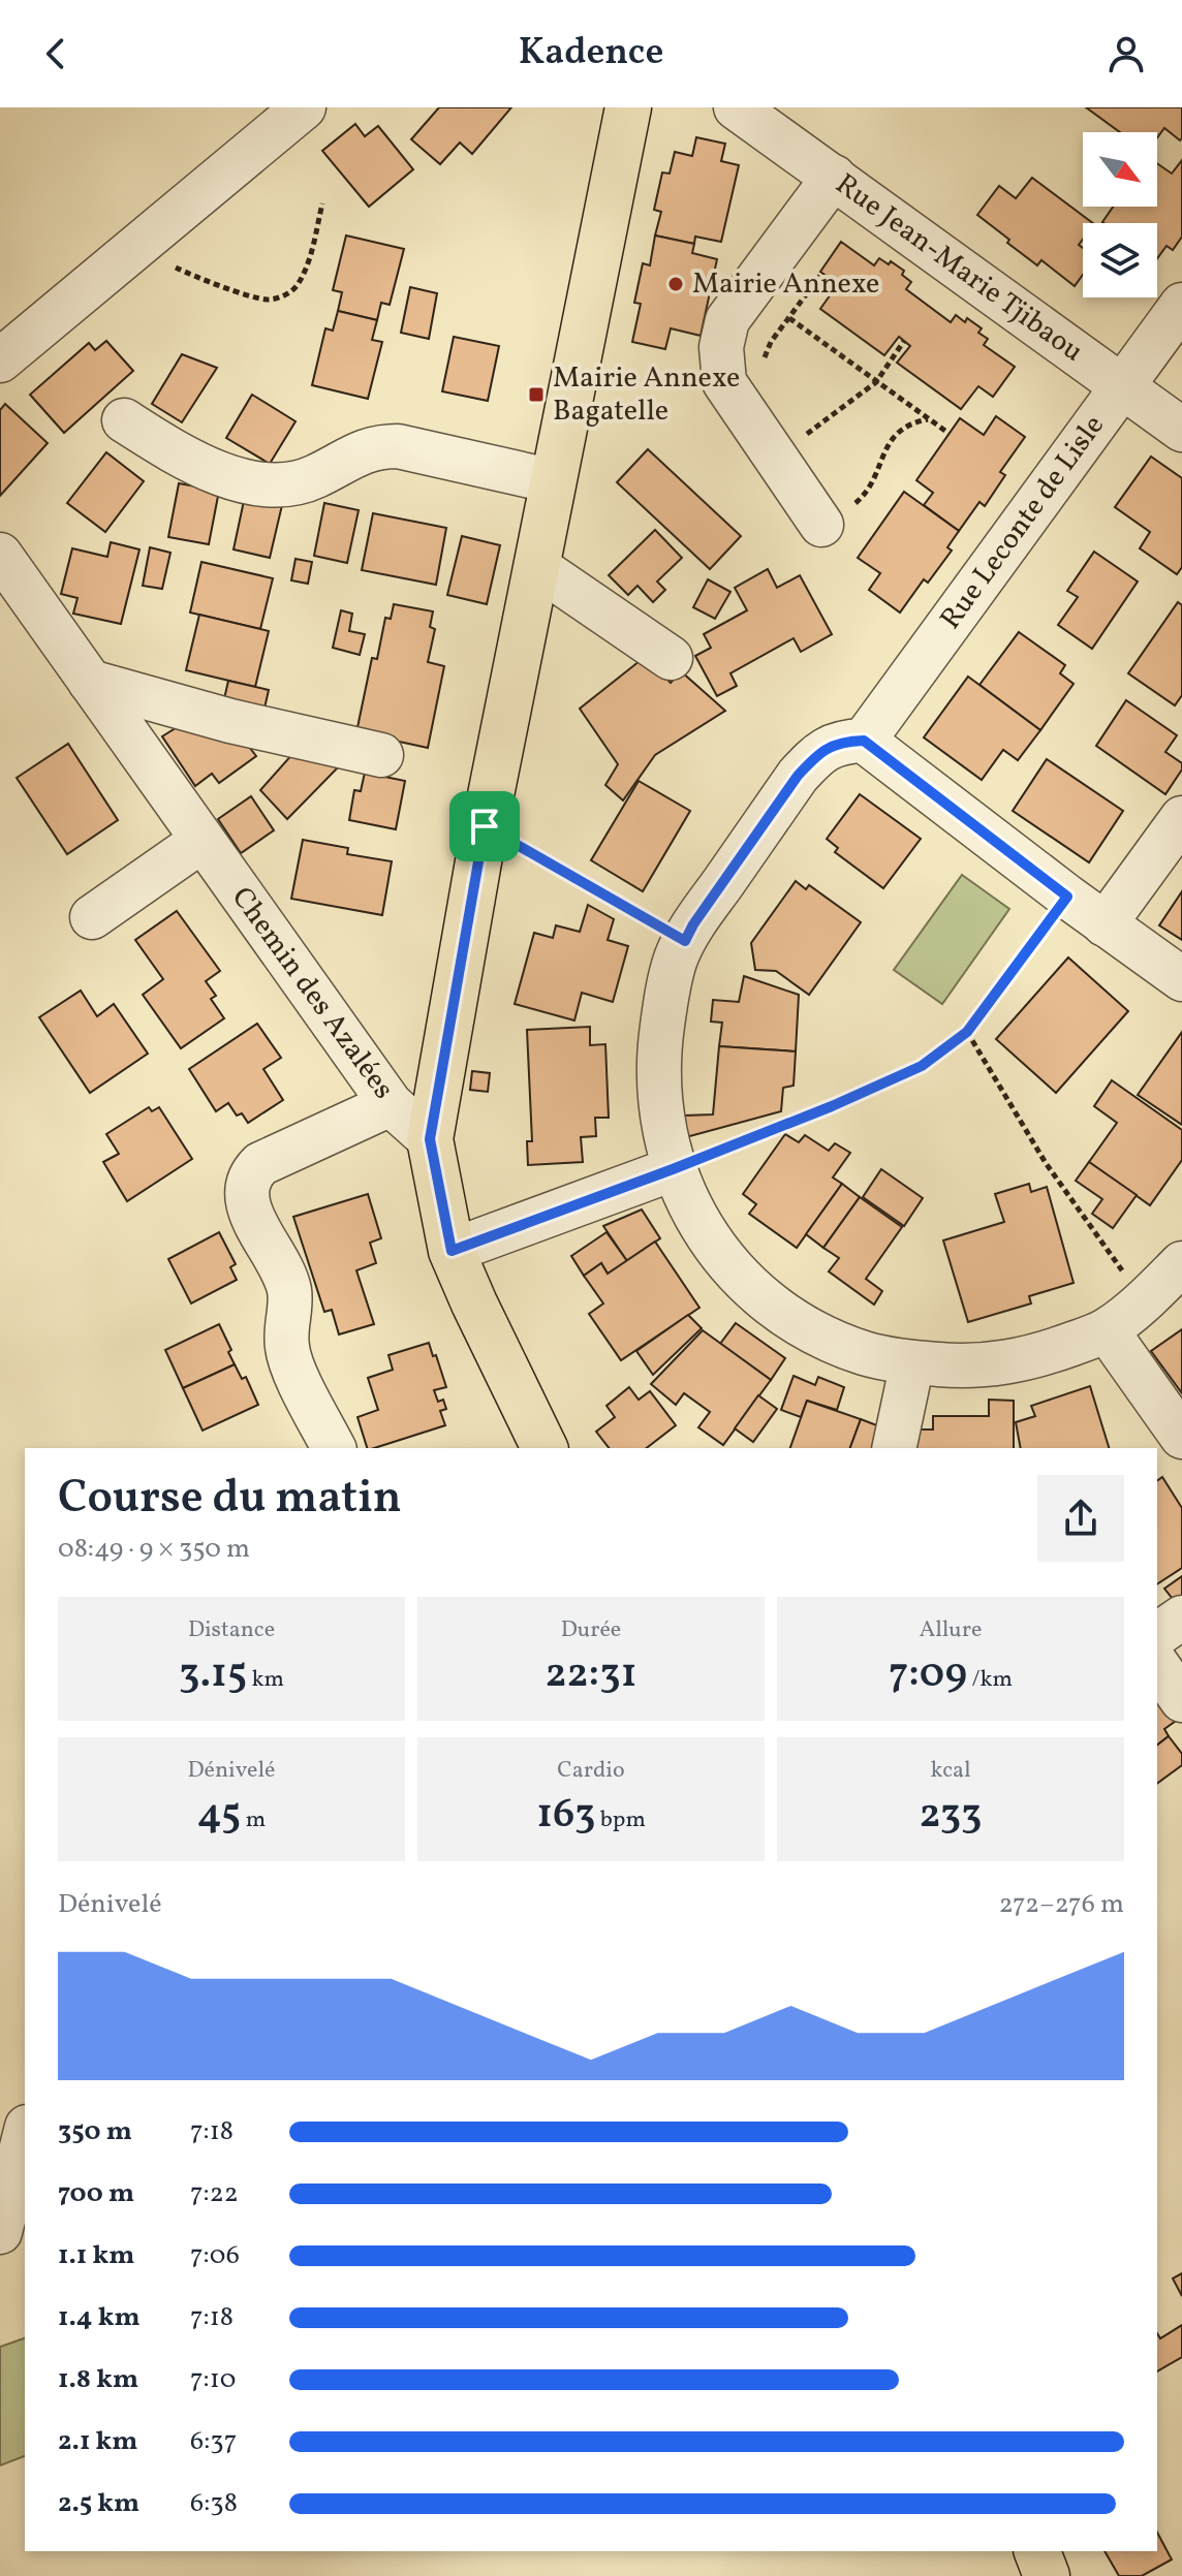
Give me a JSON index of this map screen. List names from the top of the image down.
{
  "streets": {
    "street": ["Rue Jean-Marie Tjibaou", "Rue Leconte de Lisle", "Chemin des Azalées"]
  },
  "crossings": [
    ["Rue Jean-Marie Tjibaou", "Rue Leconte de Lisle"]
  ],
  "places": {
    "other": ["Mairie Annexe"],
    "transit": ["Mairie Annexe Bagatelle"]
  },
  "north": "bottom right",
  "page": {
    "header": "Kadence",
    "heading": ["Course du matin", "08:49 · 9 × 350 m"],
    "stats": [
      ["Distance", "3.15 km"],
      ["Durée", "22:31"],
      ["Allure", "7:09 /km"],
      ["Dénivelé", "45 m"],
      ["Cardio", "163 bpm"],
      ["kcal", "233"]
    ],
    "chart": ["Dénivelé", "272–276 m"],
    "list": [
      {
        "name": "350 m",
        "note": "7:18"
      },
      {
        "name": "700 m",
        "note": "7:22"
      },
      {
        "name": "1.1 km",
        "note": "7:06"
      },
      {
        "name": "1.4 km",
        "note": "7:18"
      },
      {
        "name": "1.8 km",
        "note": "7:10"
      },
      {
        "name": "2.1 km",
        "note": "6:37"
      },
      {
        "name": "2.5 km",
        "note": "6:38"
      }
    ]
  }
}
